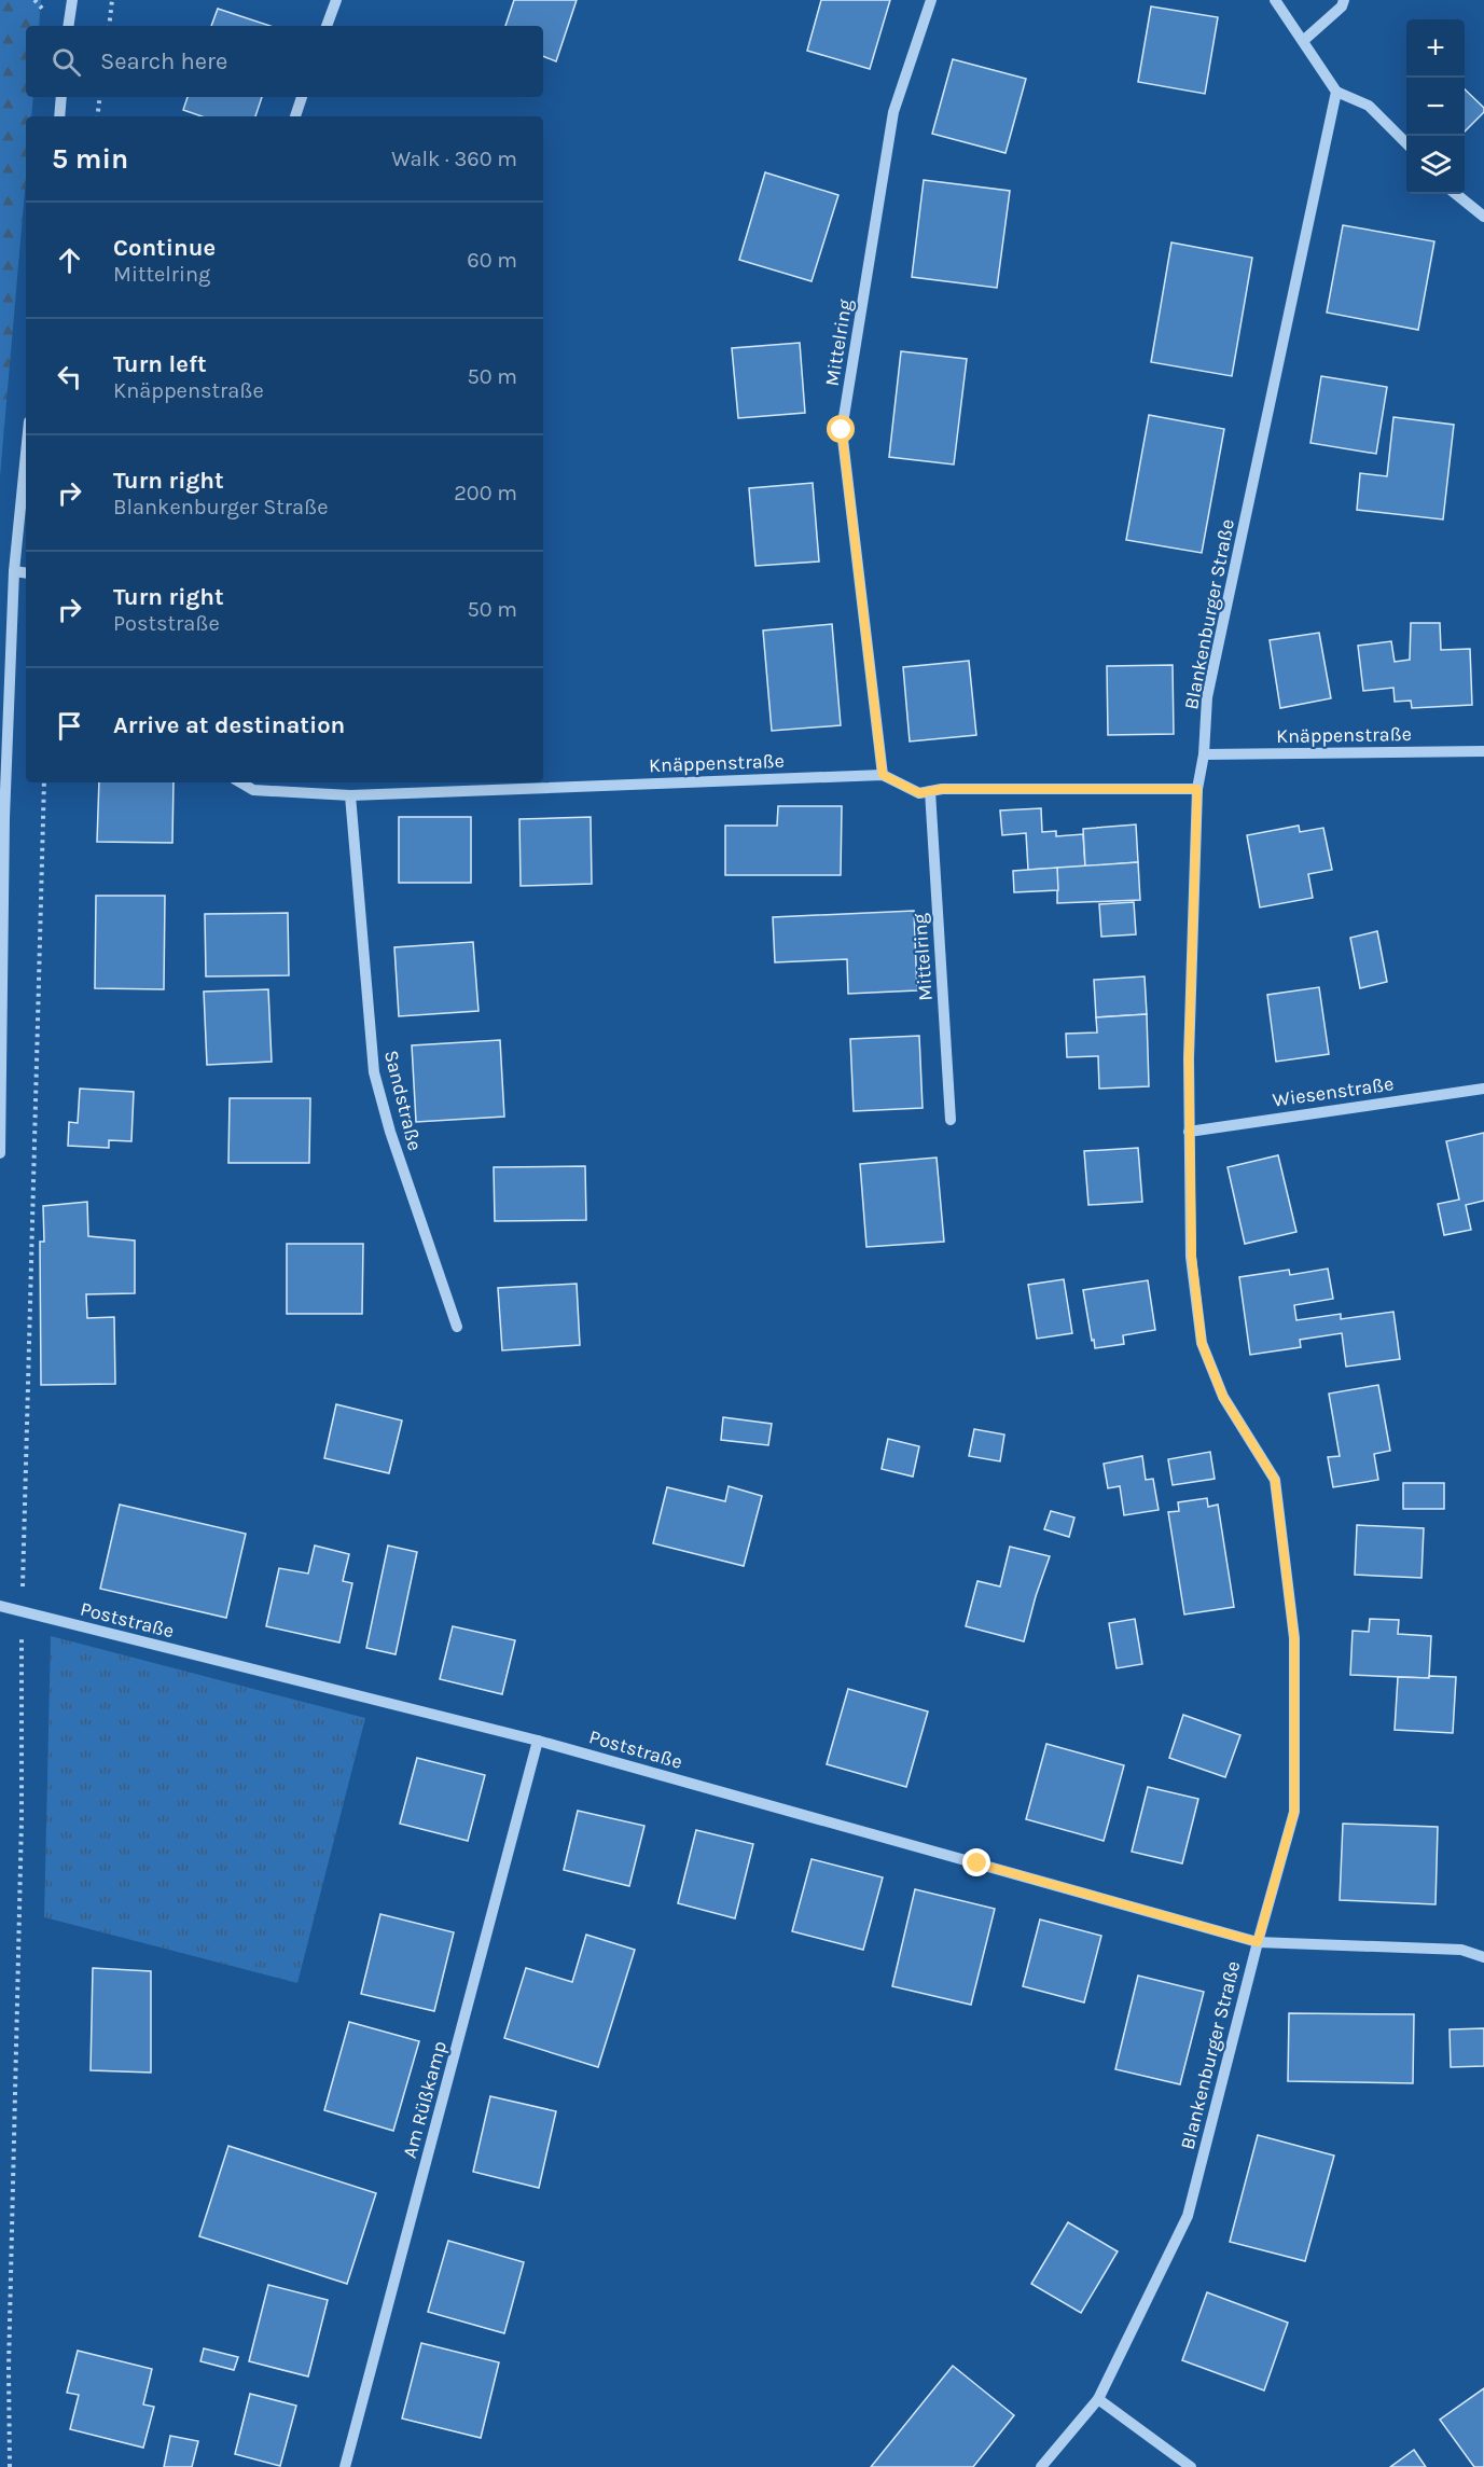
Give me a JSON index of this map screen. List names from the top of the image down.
{
  "streets": {
    "street": [
      "Mittelring",
      "Blankenburger Straße",
      "Knäppenstraße",
      "Wiesenstraße",
      "Sandstraße",
      "Poststraße",
      "Am Rüßkamp"
    ]
  },
  "crossings": [
    ["Mittelring", "Knäppenstraße"],
    ["Blankenburger Straße", "Knäppenstraße"],
    ["Blankenburger Straße", "Wiesenstraße"],
    ["Blankenburger Straße", "Poststraße"],
    ["Knäppenstraße", "Sandstraße"],
    ["Poststraße", "Am Rüßkamp"]
  ],
  "page": {
    "map_buttons": ["+", "−"],
    "search": "Search here",
    "heading": ["5 min", "Walk · 360 m"],
    "list": [
      ["Continue", "Mittelring", "60 m"],
      ["Turn left", "Knäppenstraße", "50 m"],
      ["Turn right", "Blankenburger Straße", "200 m"],
      ["Turn right", "Poststraße", "50 m"],
      "Arrive at destination"
    ]
  }
}
